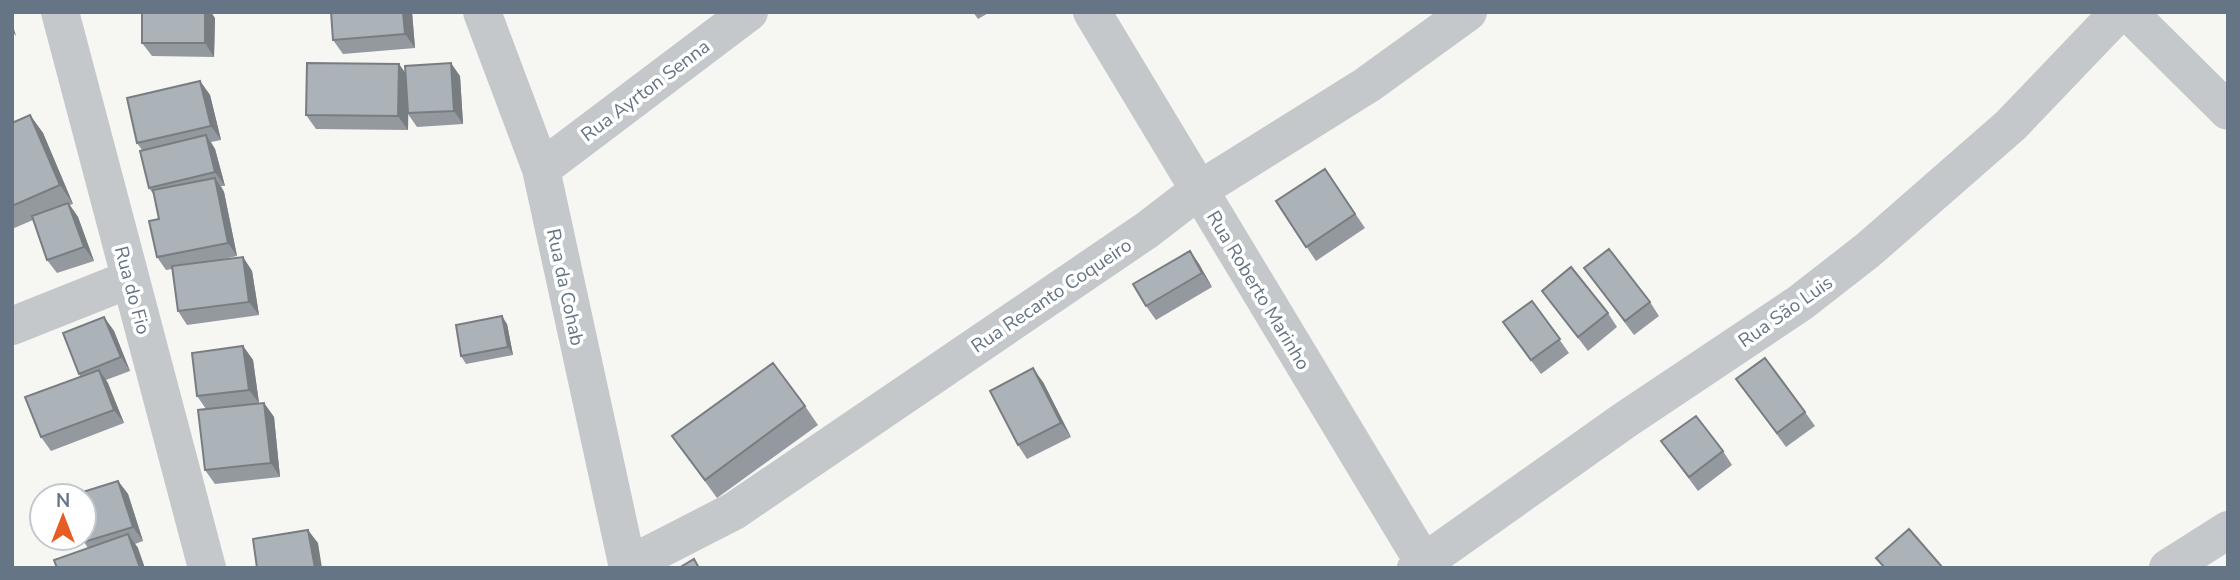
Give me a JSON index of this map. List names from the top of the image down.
{
  "streets": {
    "street": [
      "Rua Ayrton Senna",
      "Rua da Cohab",
      "Rua do Fio",
      "Rua Roberto Marinho",
      "Rua Recanto Coqueiro",
      "Rua São Luis"
    ]
  },
  "crossings": [
    ["Rua Ayrton Senna", "Rua da Cohab"],
    ["Rua da Cohab", "Rua Recanto Coqueiro"],
    ["Rua Roberto Marinho", "Rua Recanto Coqueiro"],
    ["Rua Roberto Marinho", "Rua São Luis"]
  ],
  "north": "top"
}
